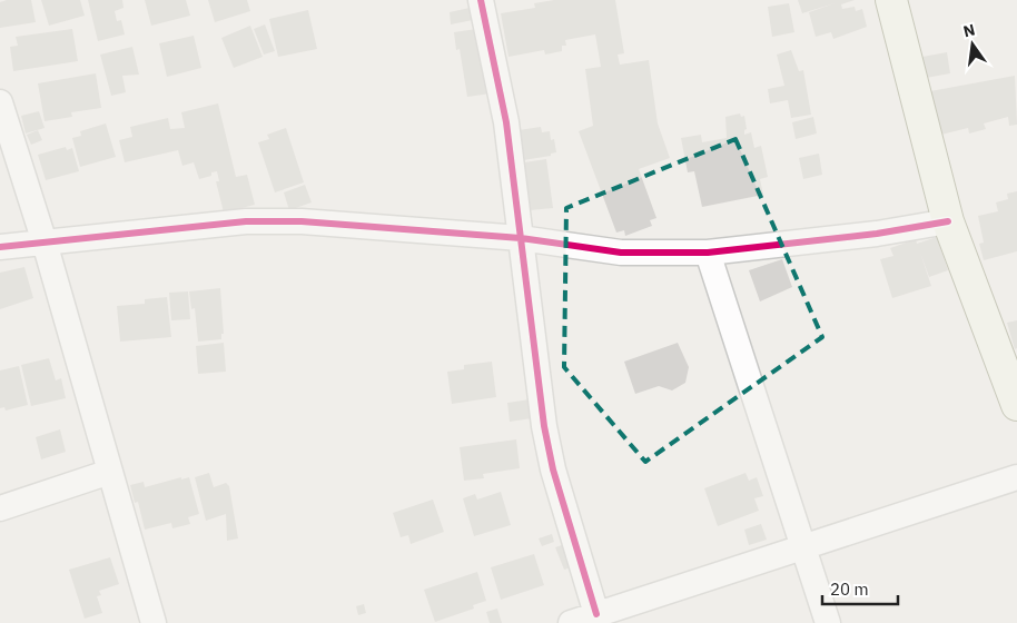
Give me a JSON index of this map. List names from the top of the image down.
{
  "scale_bar": "20 m",
  "north": "top"
}
